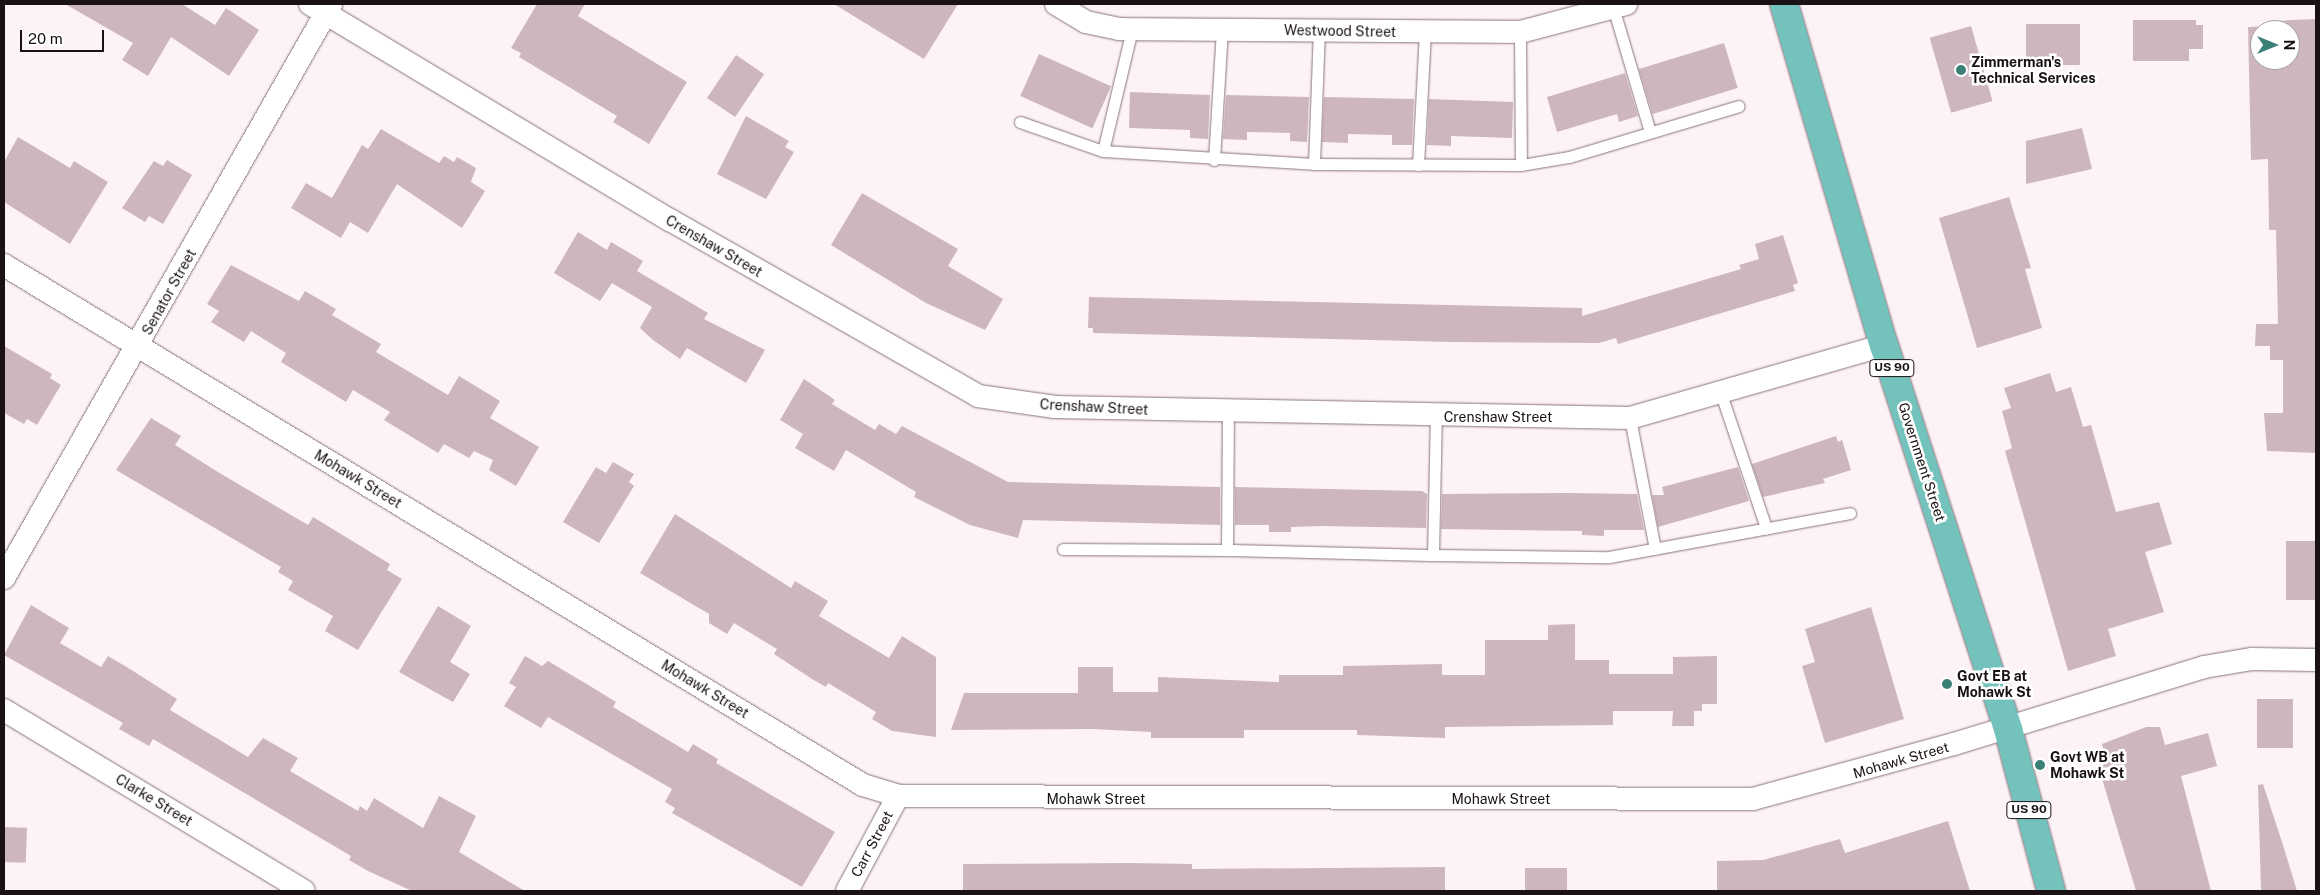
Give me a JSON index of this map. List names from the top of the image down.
{
  "streets": {
    "main road": ["US 90", "Government Street"],
    "street": [
      "Westwood Street",
      "Crenshaw Street",
      "Senator Street",
      "Mohawk Street",
      "Clarke Street",
      "Carr Street"
    ]
  },
  "crossings": [
    ["Crenshaw Street", "Senator Street"],
    ["Crenshaw Street", "Government Street"],
    ["Senator Street", "Mohawk Street"],
    ["Government Street", "Mohawk Street"],
    ["Mohawk Street", "Carr Street"]
  ],
  "places": ["Zimmerman's Technical Services", "Govt EB at Mohawk St", "Govt WB at Mohawk St"],
  "scale_bar": "20 m",
  "north": "right"
}
